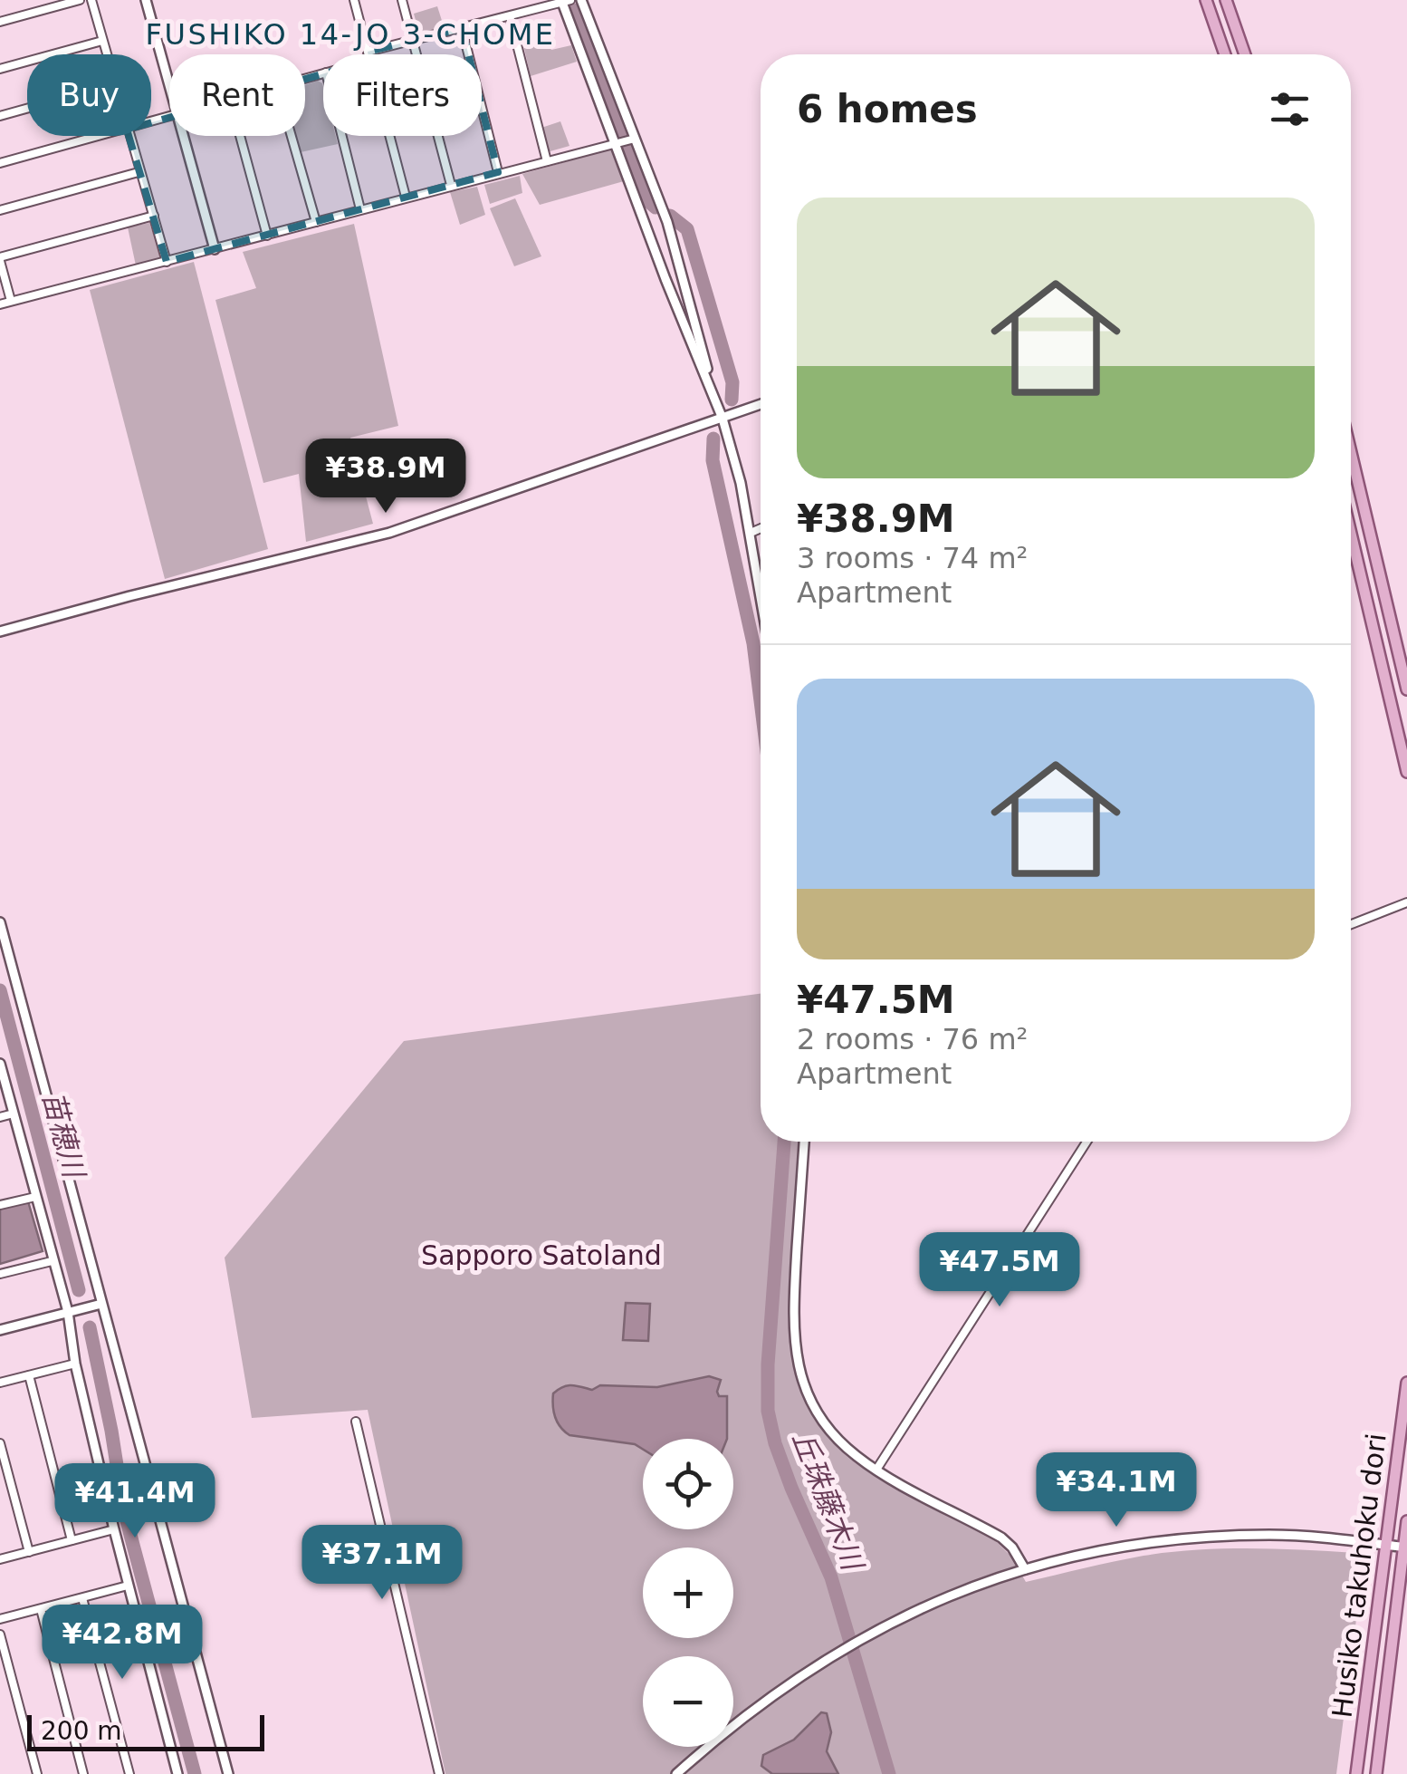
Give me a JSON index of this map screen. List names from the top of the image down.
{
  "streets": {
    "main road": ["Husiko takuhoku dori"]
  },
  "districts": ["FUSHIKO 14-JO 3-CHOME"],
  "water": ["苗穂川", "丘珠藤木川"],
  "parks": ["Sapporo Satoland"],
  "scale_bar": "200 m",
  "page": {
    "chip": ["Buy", "Rent", "Filters"],
    "heading": "6 homes",
    "list": [
      {
        "name": "¥38.9M",
        "note": "3 rooms · 74 m² · Apartment"
      },
      {
        "name": "¥47.5M",
        "note": "2 rooms · 76 m² · Apartment"
      }
    ],
    "price": [
      "¥38.9M",
      "¥47.5M",
      "¥34.1M",
      "¥41.4M",
      "¥37.1M",
      "¥42.8M"
    ],
    "map_buttons": ["+", "−"],
    "scale": "200 m"
  }
}
